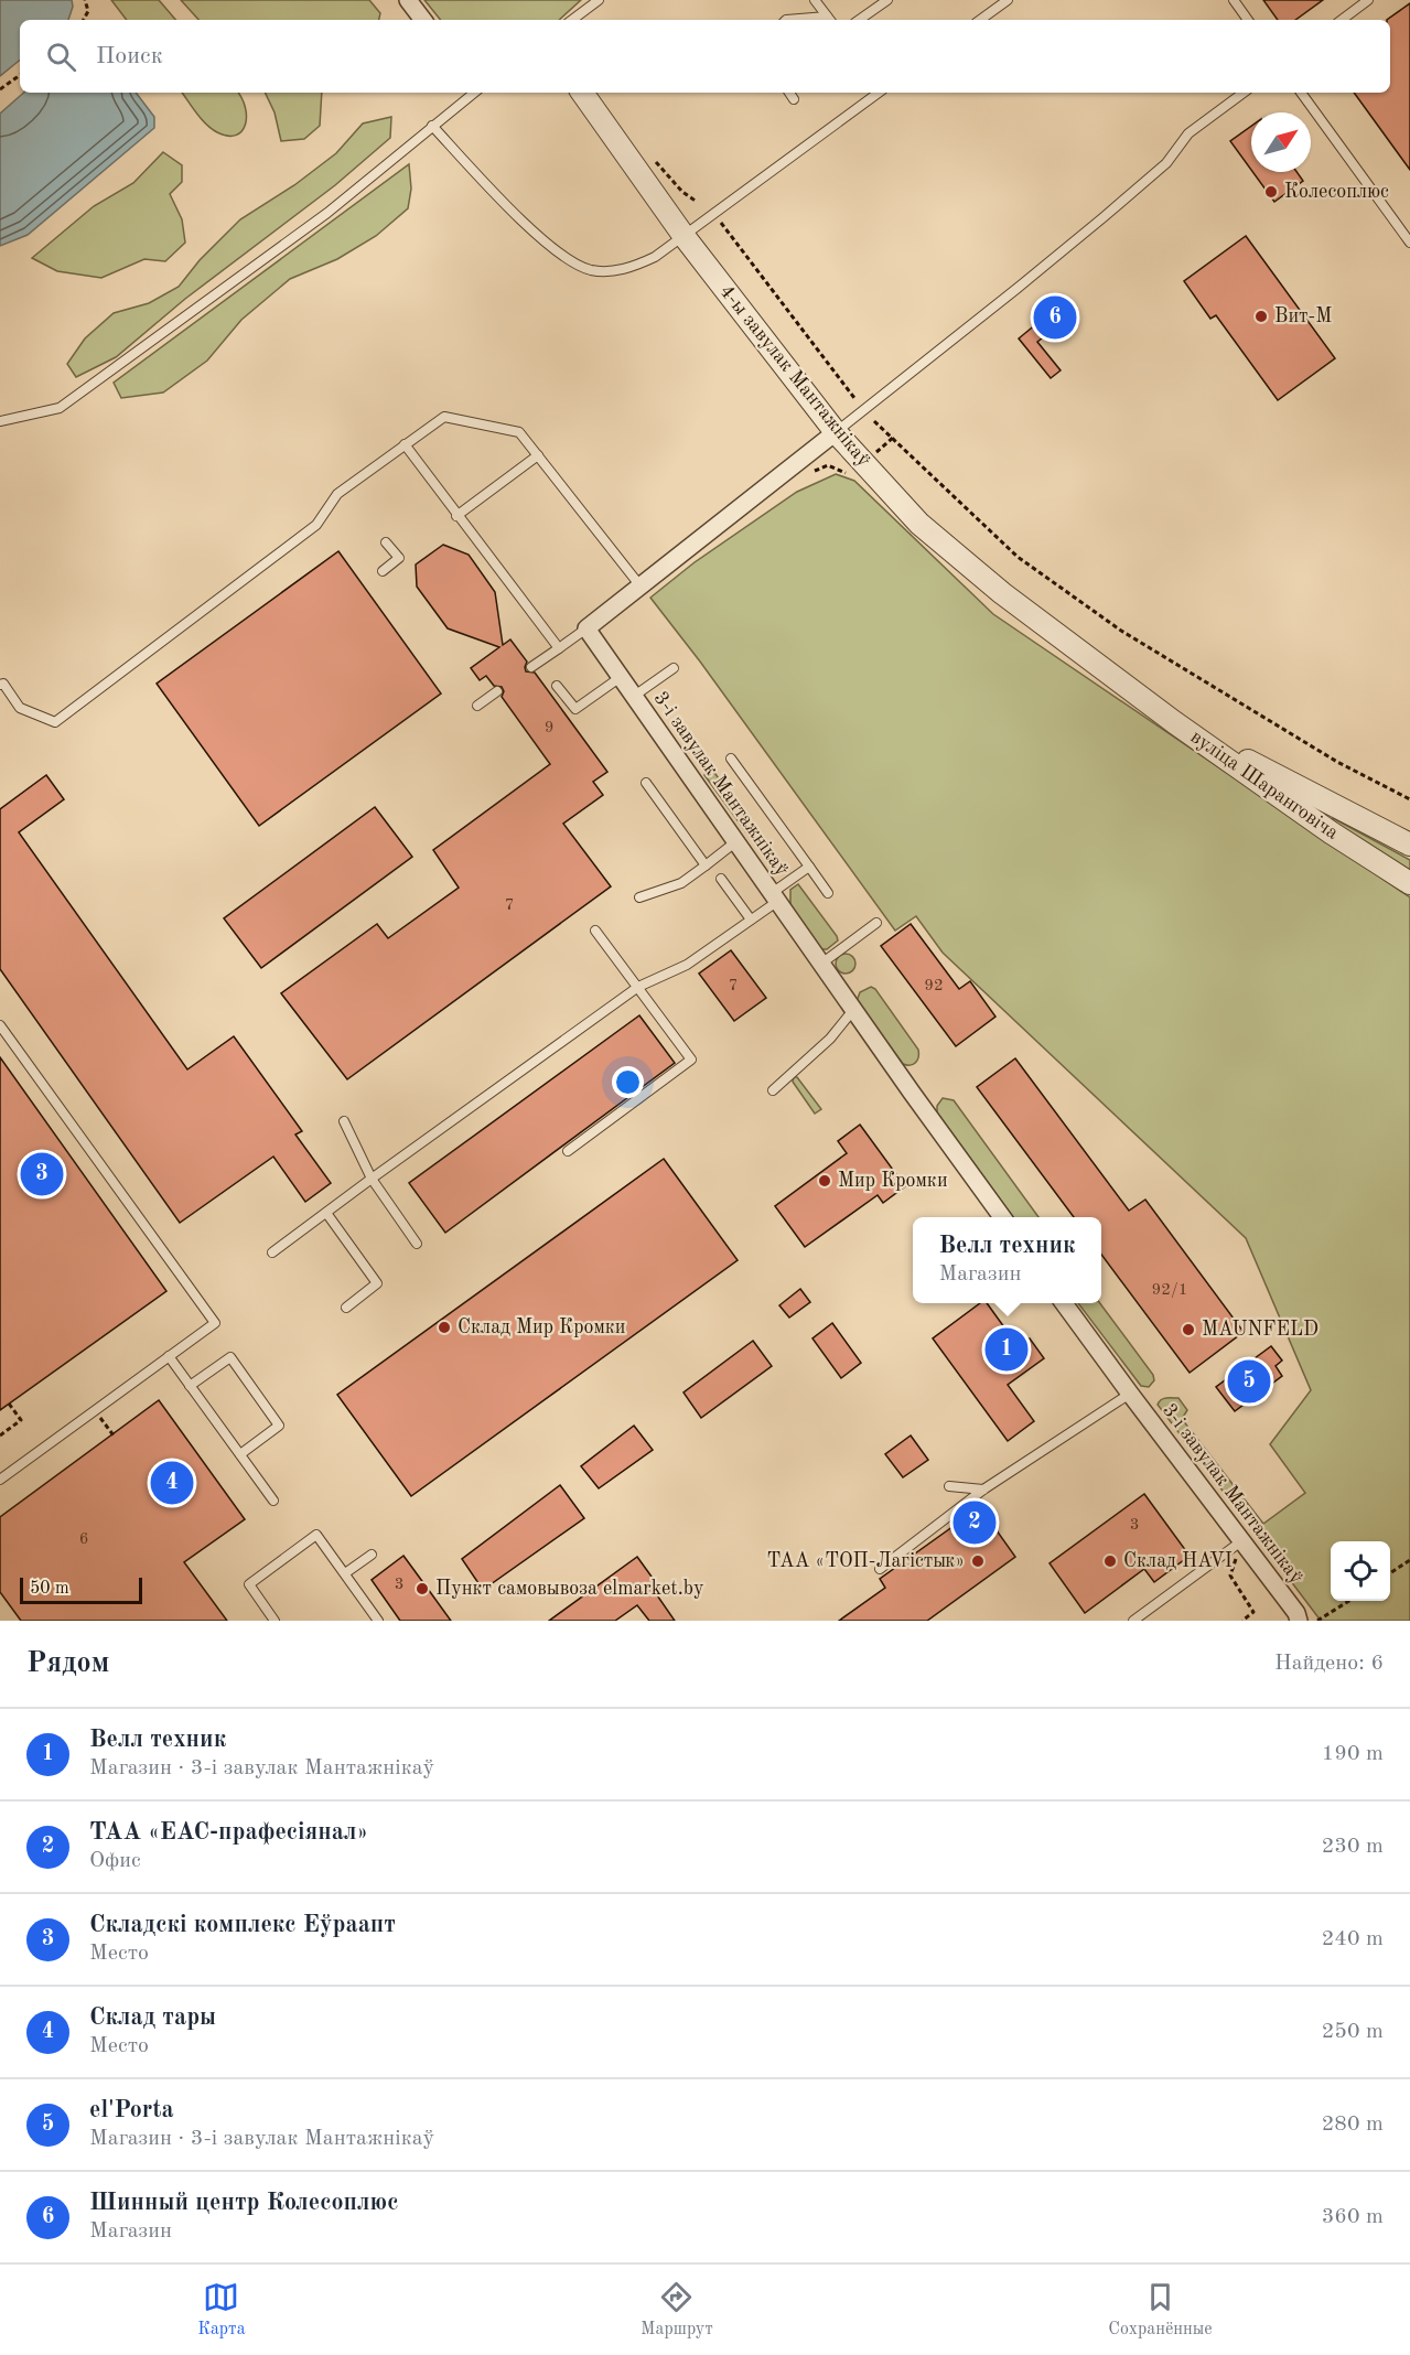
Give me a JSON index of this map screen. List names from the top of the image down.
{
  "streets": {
    "street": ["4-ы завулак Мантажнікаў", "3-і завулак Мантажнікаў", "вуліца Шаранговіча"]
  },
  "crossings": [
    ["4-ы завулак Мантажнікаў", "вуліца Шаранговіча"]
  ],
  "places": [
    "Колесоплюс",
    "Вит-М",
    "Мир Кромки",
    "Склад Мир Кромки",
    "MAUNFELD",
    "ТАА «ТОП-Лагістык»",
    "Склад HAVI",
    "Пункт самовывоза elmarket.by"
  ],
  "house_numbers": [
    "9",
    "7",
    "7",
    "92",
    "92/1",
    "3",
    "6",
    "3"
  ],
  "scale_bar": "50 m",
  "north": "top right",
  "page": {
    "search": "Поиск",
    "pins": [
      "6",
      "3",
      "1",
      "5",
      "4",
      "2"
    ],
    "popup": ["Велл техник", "Магазин"],
    "scale": "50 m",
    "heading": ["Рядом", "Найдено: 6"],
    "list": [
      {
        "mark": "1",
        "name": "Велл техник",
        "note": "Магазин · 3-і завулак Мантажнікаў",
        "value": "190 m"
      },
      {
        "mark": "2",
        "name": "ТАА «ЕАС-прафесіянал»",
        "note": "Офис",
        "value": "230 m"
      },
      {
        "mark": "3",
        "name": "Складскі комплекс Еўраапт",
        "note": "Место",
        "value": "240 m"
      },
      {
        "mark": "4",
        "name": "Склад тары",
        "note": "Место",
        "value": "250 m"
      },
      {
        "mark": "5",
        "name": "el'Porta",
        "note": "Магазин · 3-і завулак Мантажнікаў",
        "value": "280 m"
      },
      {
        "mark": "6",
        "name": "Шинный центр Колесоплюс",
        "note": "Магазин",
        "value": "360 m"
      }
    ],
    "nav": ["Карта", "Маршрут", "Сохранённые"]
  }
}
